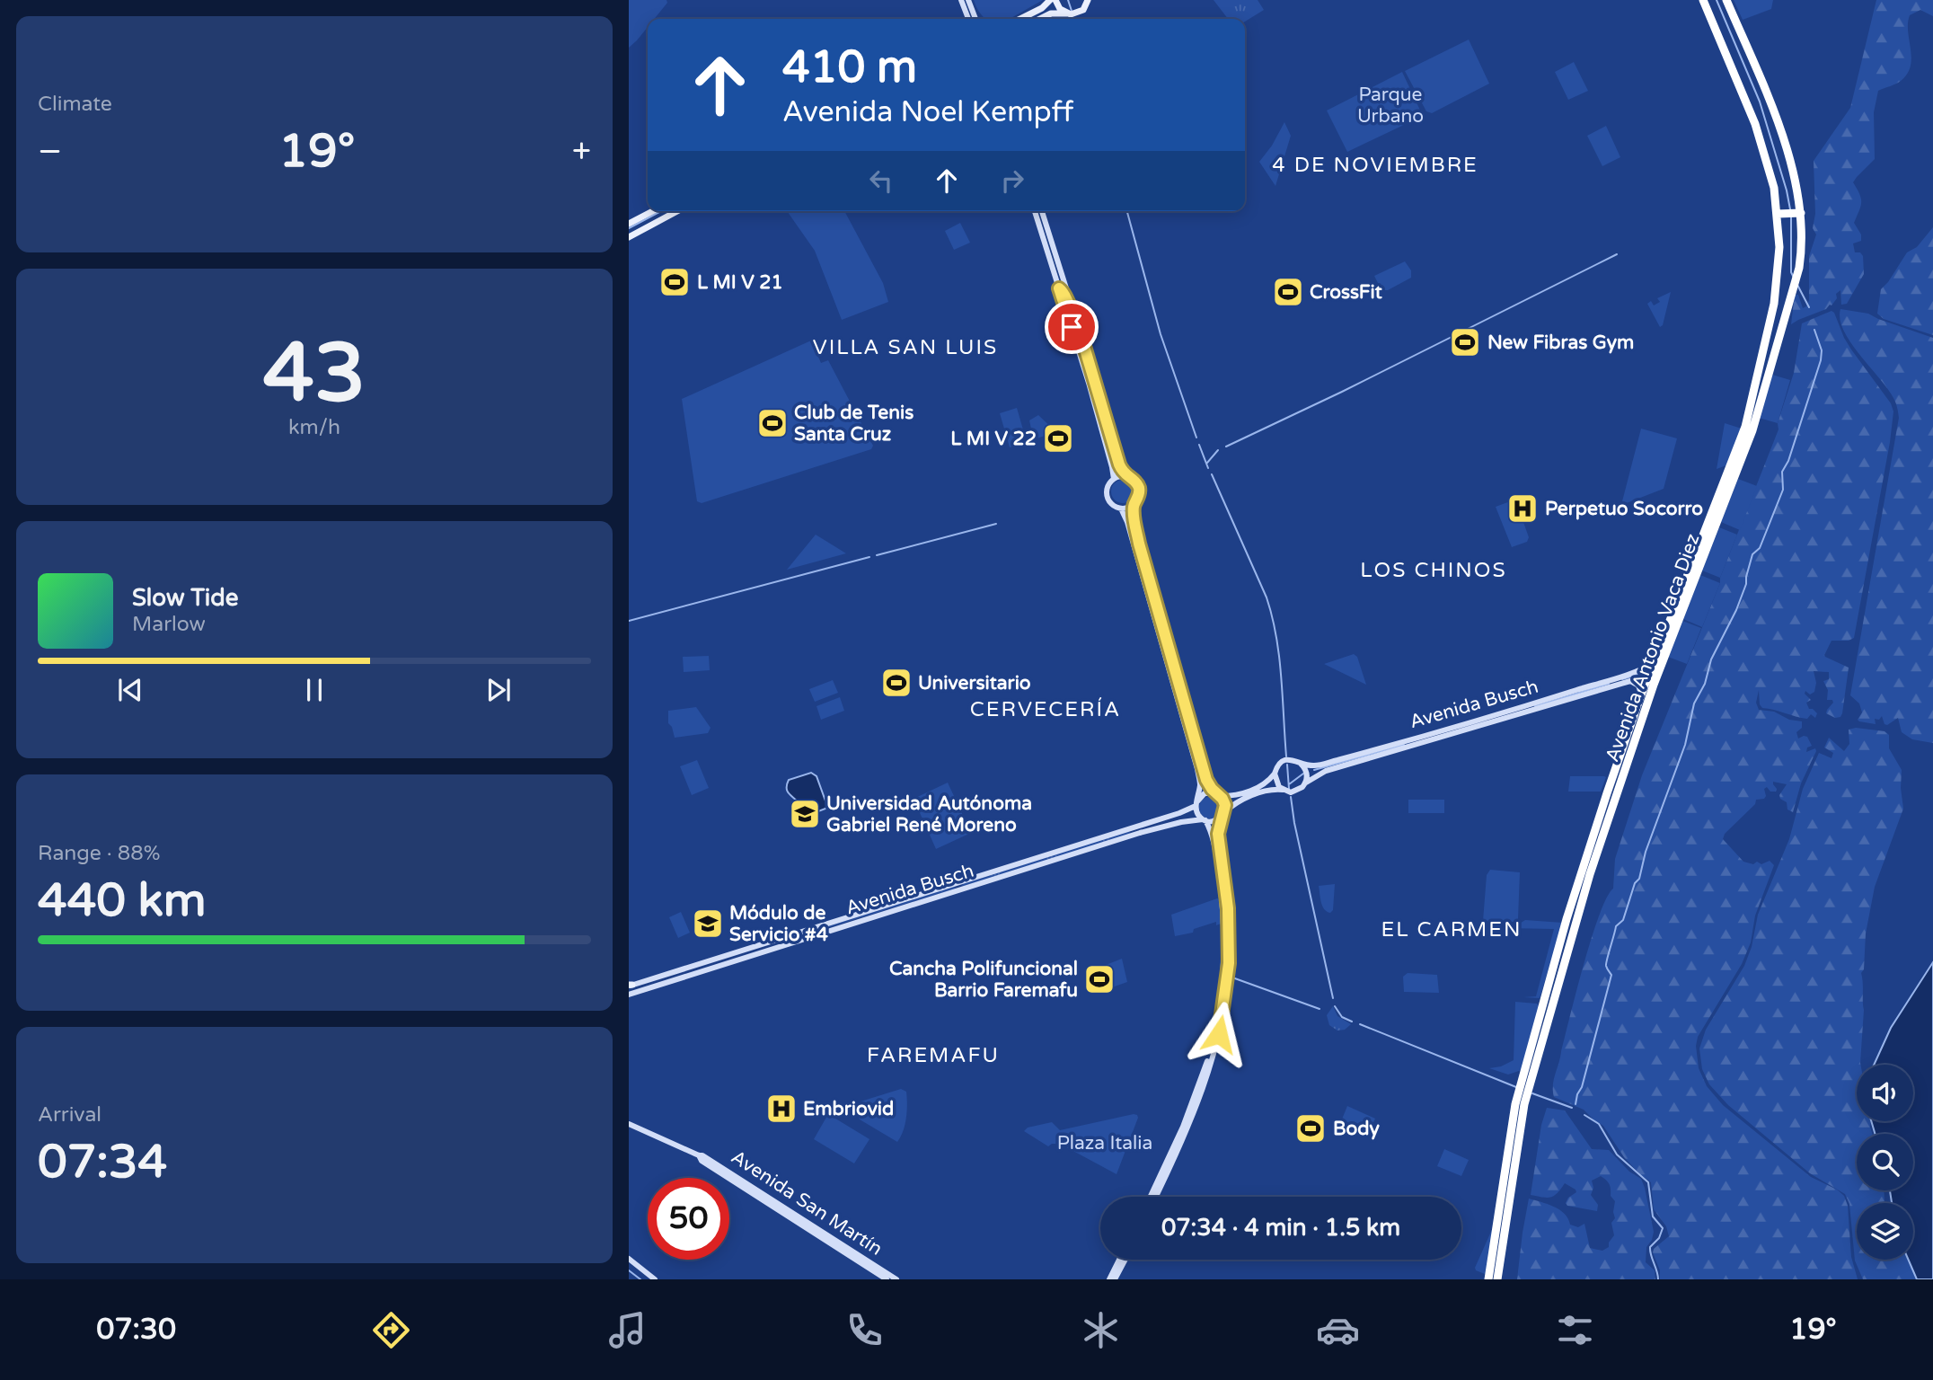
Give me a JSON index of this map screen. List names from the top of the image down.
{
  "streets": {
    "highway": ["Avenida Antonio Vaca Diez"],
    "main road": ["Avenida Busch", "Avenida San Martín"]
  },
  "crossings": [
    ["Avenida Antonio Vaca Diez", "Avenida Busch"]
  ],
  "districts": [
    "4 DE NOVIEMBRE",
    "VILLA SAN LUIS",
    "LOS CHINOS",
    "CERVECERÍA",
    "EL CARMEN",
    "FAREMAFU"
  ],
  "parks": ["Parque Urbano", "Plaza Italia"],
  "places": {
    "sports": [
      "L MI V 21",
      "CrossFit",
      "New Fibras Gym",
      "Club de Tenis Santa Cruz",
      "L MI V 22",
      "Universitario",
      "Cancha Polifuncional Barrio Faremafu",
      "Body"
    ],
    "hospital": ["Perpetuo Socorro", "Embriovid"],
    "school or university": ["Universidad Autónoma Gabriel René Moreno", "Módulo de Servicio #4"]
  },
  "page": {
    "tile": [
      "Climate",
      ["43", "km/h"],
      ["Range · 88%", "440 km"],
      ["Arrival", "07:34"]
    ],
    "turn": ["410 m", "Avenida Noel Kempff"],
    "heat": ["−", "19°", "+"],
    "song": ["Slow Tide", "Marlow"],
    "limit": "50",
    "trip": "07:34 · 4 min · 1.5 km",
    "tabs": ["07:30", "19°"]
  }
}
